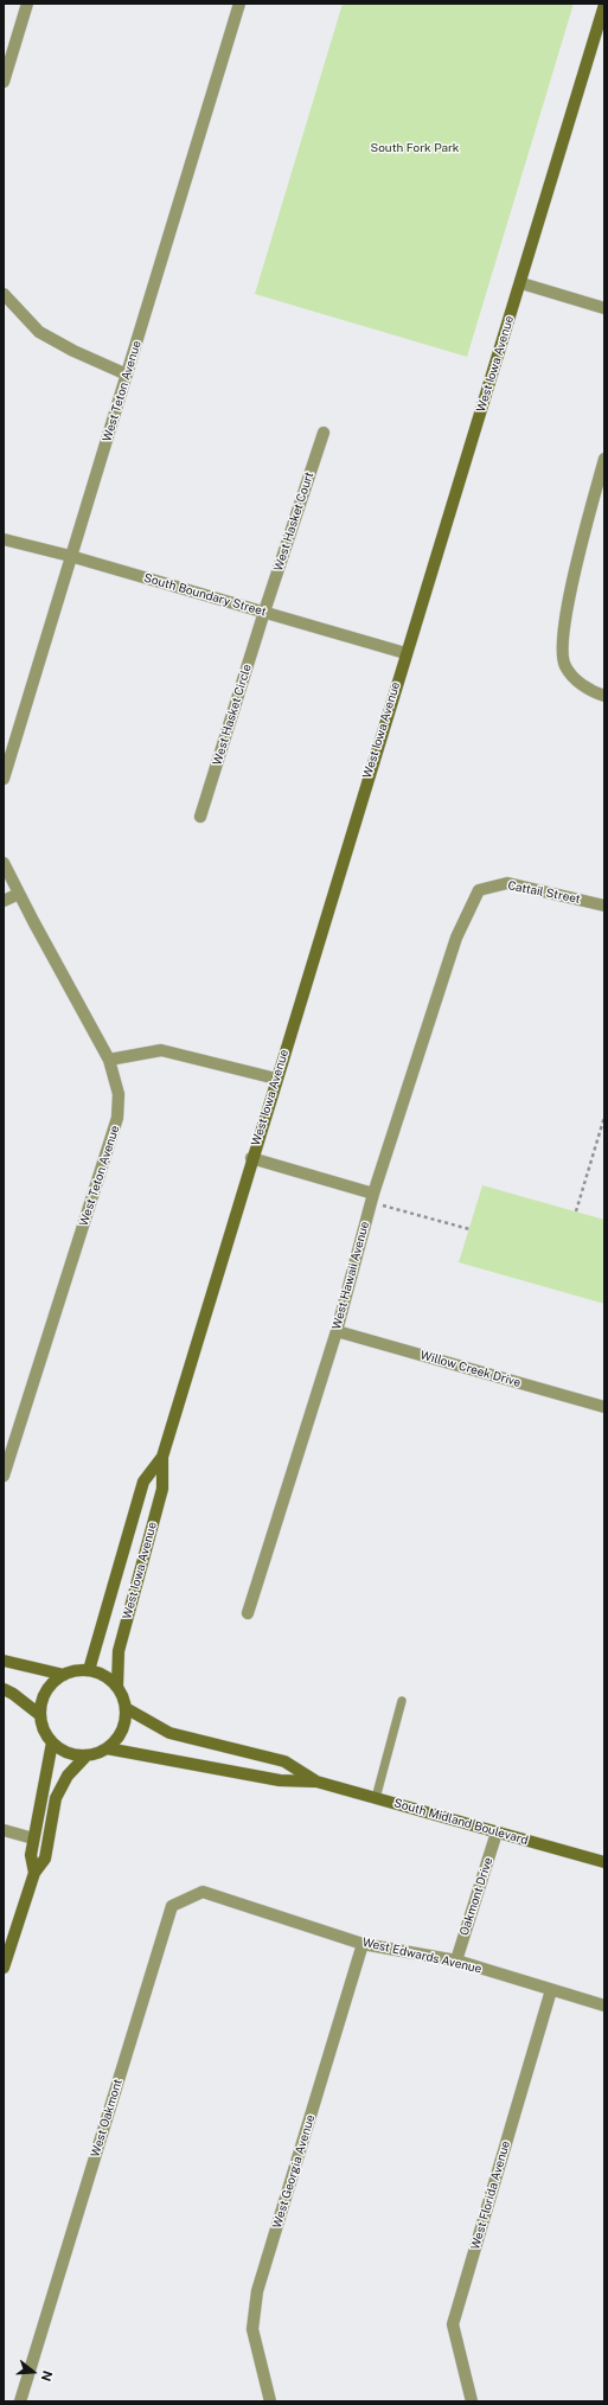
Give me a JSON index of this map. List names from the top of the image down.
{
  "streets": {
    "street": [
      "West Iowa Avenue",
      "West Teton Avenue",
      "West Hasket Court",
      "South Boundary Street",
      "West Hasket Circle",
      "Cattail Street",
      "West Hawaii Avenue",
      "Willow Creek Drive",
      "South Midland Boulevard",
      "Oakmont Drive",
      "West Edwards Avenue",
      "West Oakmont",
      "West Georgia Avenue",
      "West Florida Avenue"
    ]
  },
  "crossings": [
    ["West Iowa Avenue", "South Boundary Street"],
    ["West Iowa Avenue", "South Midland Boulevard"],
    ["West Teton Avenue", "South Boundary Street"],
    ["West Hasket Court", "South Boundary Street"],
    ["West Hasket Court", "West Hasket Circle"],
    ["South Boundary Street", "West Hasket Circle"],
    ["Cattail Street", "West Hawaii Avenue"],
    ["West Hawaii Avenue", "Willow Creek Drive"],
    ["South Midland Boulevard", "Oakmont Drive"],
    ["Oakmont Drive", "West Edwards Avenue"],
    ["West Edwards Avenue", "West Oakmont"],
    ["West Edwards Avenue", "West Georgia Avenue"],
    ["West Edwards Avenue", "West Florida Avenue"]
  ],
  "parks": ["South Fork Park"],
  "north": "right"
}
